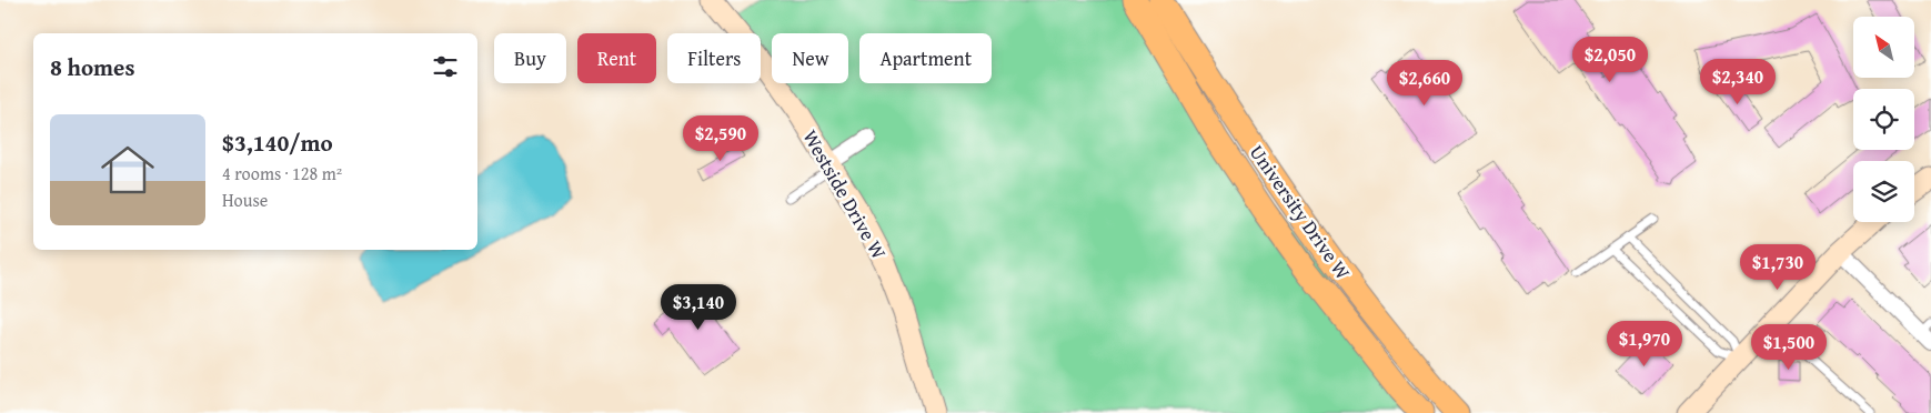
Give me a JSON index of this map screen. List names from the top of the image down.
{
  "streets": {
    "main road": ["University Drive W"],
    "street": ["Westside Drive W"]
  },
  "north": "top left",
  "page": {
    "chip": [
      "Buy",
      "Rent",
      "Filters",
      "New",
      "Apartment"
    ],
    "heading": "8 homes",
    "price": [
      "$2,050",
      "$2,340",
      "$2,660",
      "$2,590",
      "$1,730",
      "$3,140",
      "$1,970",
      "$1,500"
    ],
    "list": [
      {
        "name": "$3,140/mo",
        "note": "4 rooms · 128 m² · House"
      }
    ]
  }
}
